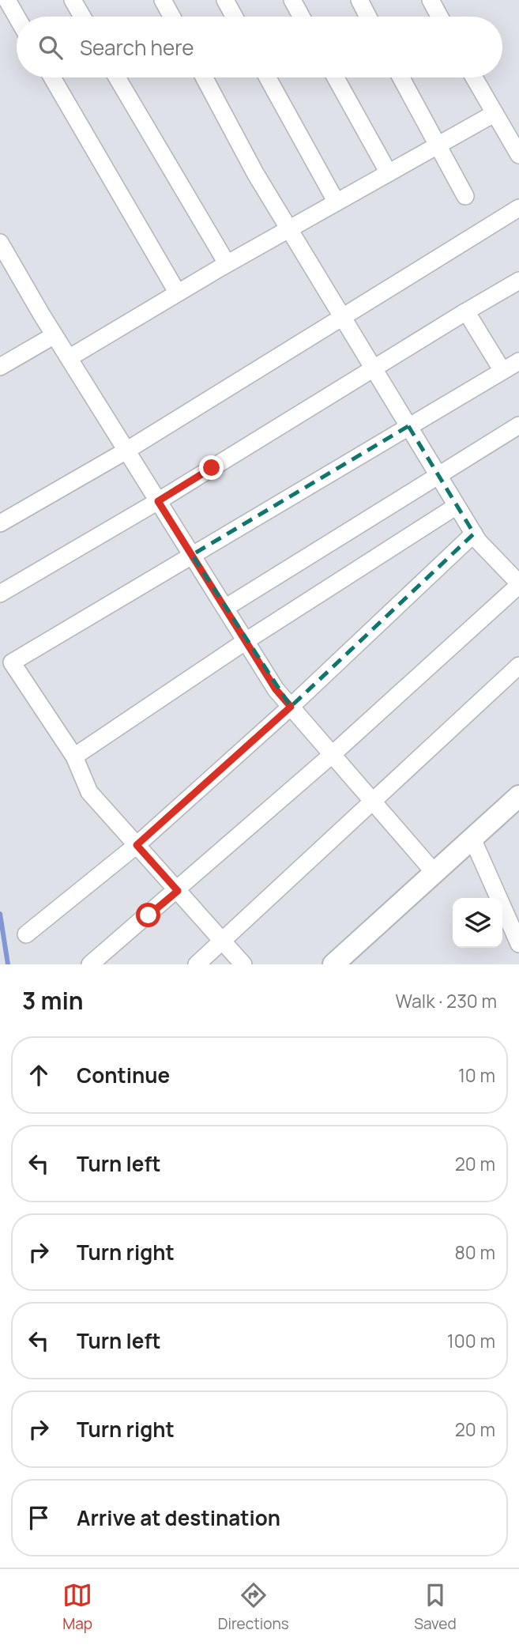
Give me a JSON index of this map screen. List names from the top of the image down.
{
  "page": {
    "search": "Search here",
    "heading": ["3 min", "Walk · 230 m"],
    "list": [
      ["Continue", "10 m"],
      ["Turn left", "20 m"],
      ["Turn right", "80 m"],
      ["Turn left", "100 m"],
      ["Turn right", "20 m"],
      "Arrive at destination"
    ],
    "nav": ["Map", "Directions", "Saved"]
  }
}
